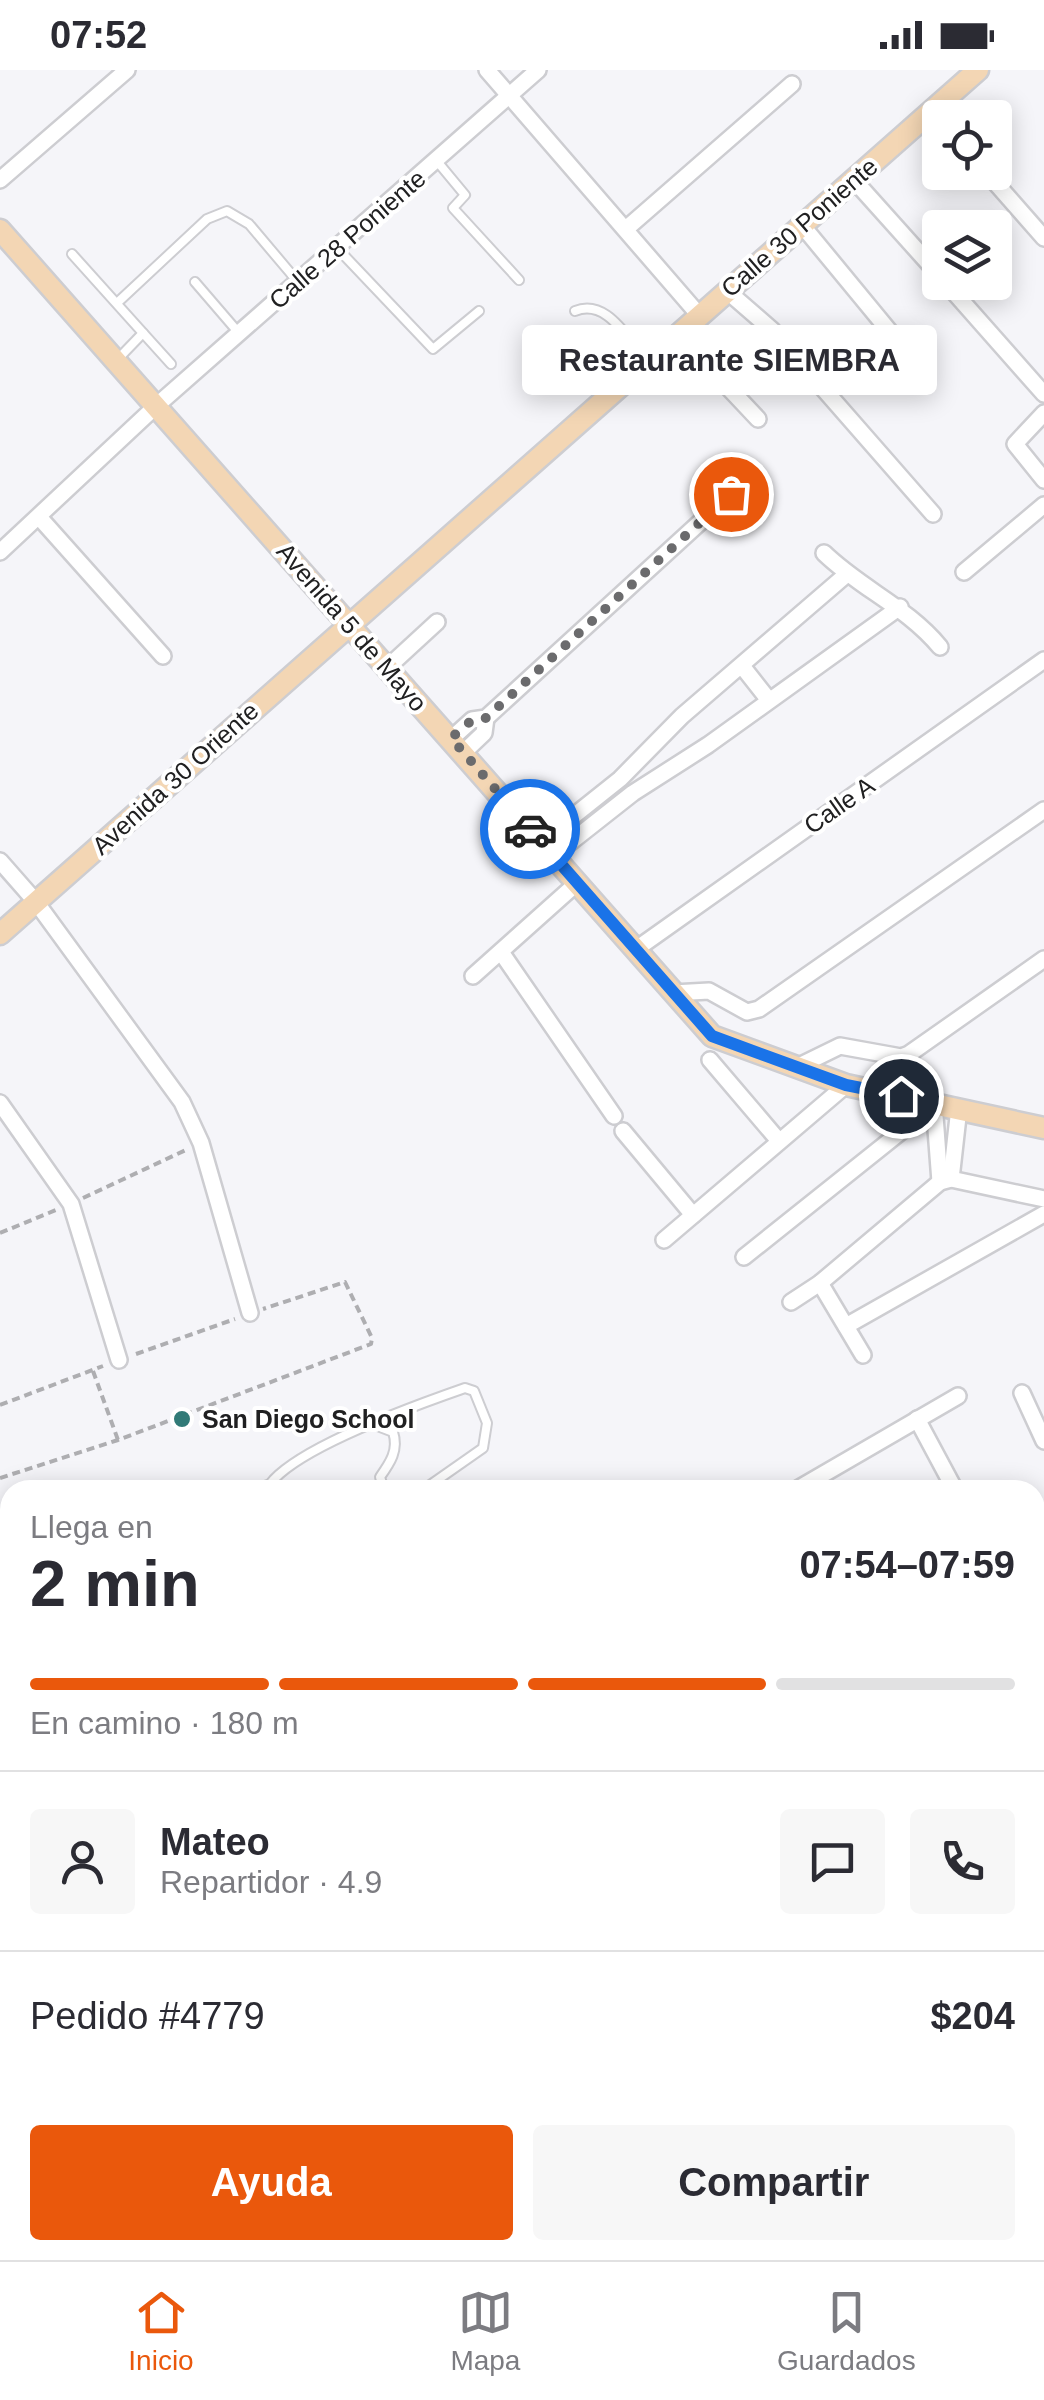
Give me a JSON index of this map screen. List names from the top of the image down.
{
  "streets": {
    "street": [
      "Calle 30 Poniente",
      "Calle 28 Poniente",
      "Avenida 5 de Mayo",
      "Avenida 30 Oriente",
      "Calle A"
    ]
  },
  "crossings": [
    ["Calle 30 Poniente", "Avenida 5 de Mayo"],
    ["Calle 30 Poniente", "Avenida 30 Oriente"],
    ["Calle 28 Poniente", "Avenida 5 de Mayo"],
    ["Avenida 5 de Mayo", "Avenida 30 Oriente"],
    ["Avenida 5 de Mayo", "Calle A"]
  ],
  "places": ["Restaurante SIEMBRA", "San Diego School"],
  "page": {
    "status": "07:52",
    "bubble": "Restaurante SIEMBRA",
    "heading": ["2 min", "Llega en", "07:54–07:59"],
    "panel": [
      "Mateo",
      "Repartidor · 4.9",
      "Pedido #4779",
      "$204"
    ],
    "bar": "En camino · 180 m",
    "buttons": ["Ayuda", "Compartir"],
    "tabs": ["Inicio", "Mapa", "Guardados"]
  }
}
